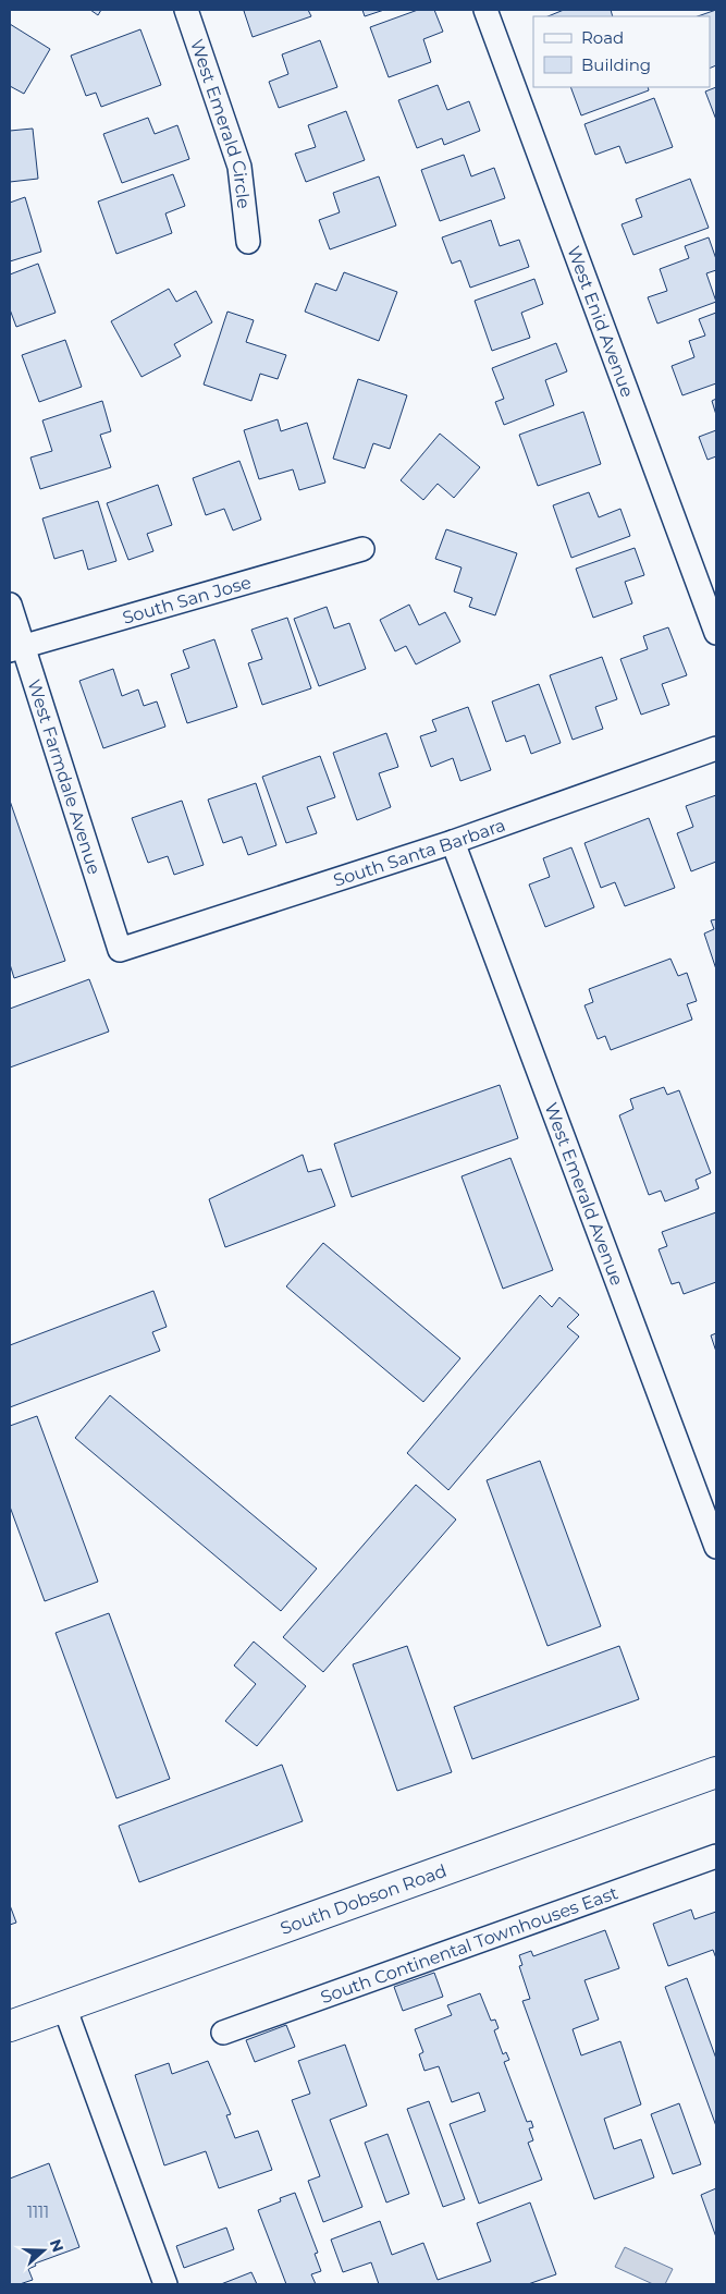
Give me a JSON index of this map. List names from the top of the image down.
{
  "streets": {
    "main road": ["South Dobson Road"],
    "street": [
      "West Emerald Circle",
      "West Enid Avenue",
      "South San Jose",
      "West Farmdale Avenue",
      "South Santa Barbara",
      "West Emerald Avenue",
      "South Continental Townhouses East"
    ]
  },
  "crossings": [
    ["South San Jose", "West Farmdale Avenue"],
    ["West Farmdale Avenue", "South Santa Barbara"],
    ["South Santa Barbara", "West Emerald Avenue"]
  ],
  "house_numbers": ["1111"],
  "legend": ["Road", "Building"],
  "north": "right"
}
